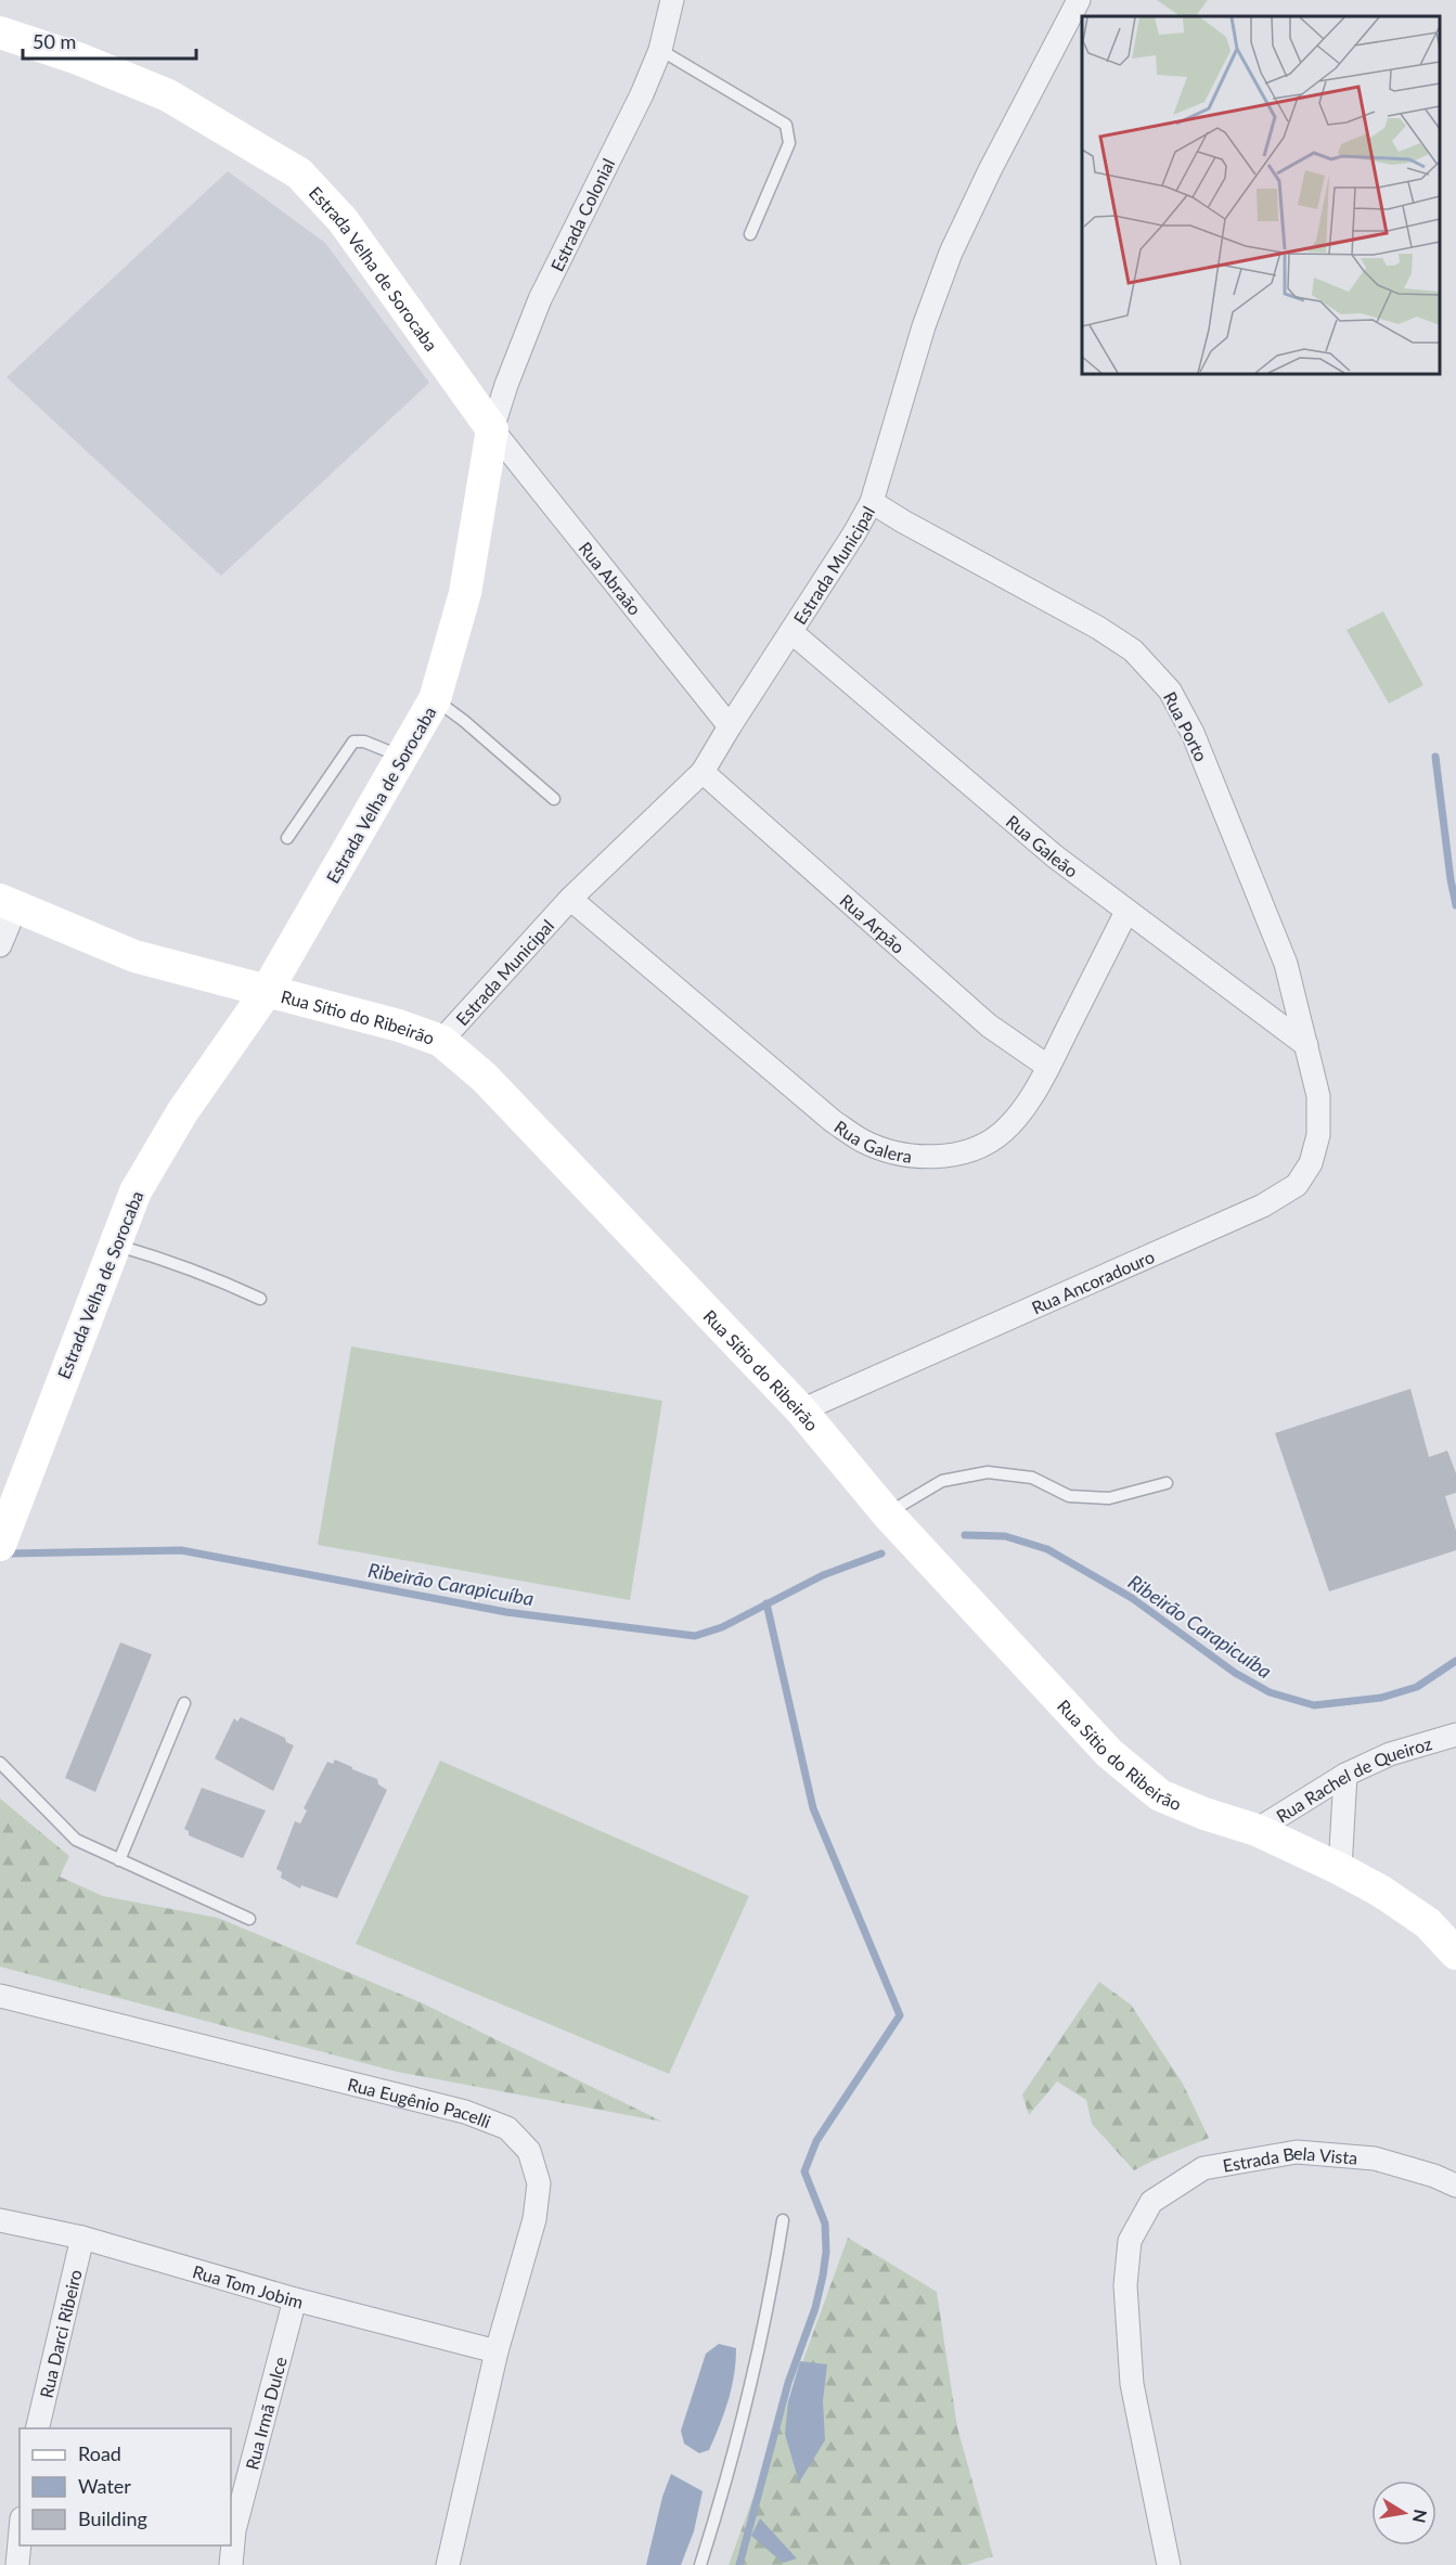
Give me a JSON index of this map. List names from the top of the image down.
{
  "streets": {
    "main road": ["Estrada Velha de Sorocaba", "Rua Sítio do Ribeirão"],
    "street": [
      "Estrada Colonial",
      "Estrada Municipal",
      "Rua Abraão",
      "Rua Porto",
      "Rua Galeão",
      "Rua Arpão",
      "Rua Galera",
      "Rua Ancoradouro",
      "Rua Rachel de Queiroz",
      "Rua Eugênio Pacelli",
      "Estrada Bela Vista",
      "Rua Tom Jobim",
      "Rua Darci Ribeiro",
      "Rua Irmã Dulce"
    ]
  },
  "crossings": [
    ["Estrada Colonial", "Estrada Velha de Sorocaba"],
    ["Estrada Colonial", "Rua Abraão"],
    ["Estrada Velha de Sorocaba", "Rua Abraão"],
    ["Estrada Velha de Sorocaba", "Rua Sítio do Ribeirão"],
    ["Estrada Municipal", "Rua Abraão"],
    ["Estrada Municipal", "Rua Porto"],
    ["Estrada Municipal", "Rua Galeão"],
    ["Estrada Municipal", "Rua Arpão"],
    ["Estrada Municipal", "Rua Sítio do Ribeirão"],
    ["Estrada Municipal", "Rua Galera"],
    ["Rua Porto", "Rua Galeão"],
    ["Rua Porto", "Rua Ancoradouro"],
    ["Rua Galeão", "Rua Galera"],
    ["Rua Arpão", "Rua Galera"],
    ["Rua Sítio do Ribeirão", "Rua Ancoradouro"],
    ["Rua Sítio do Ribeirão", "Rua Rachel de Queiroz"],
    ["Rua Eugênio Pacelli", "Rua Tom Jobim"],
    ["Rua Tom Jobim", "Rua Darci Ribeiro"],
    ["Rua Tom Jobim", "Rua Irmã Dulce"]
  ],
  "water": ["Ribeirão Carapicuíba"],
  "legend": ["Road", "Water", "Building"],
  "scale_bar": "50 m",
  "north": "right"
}
